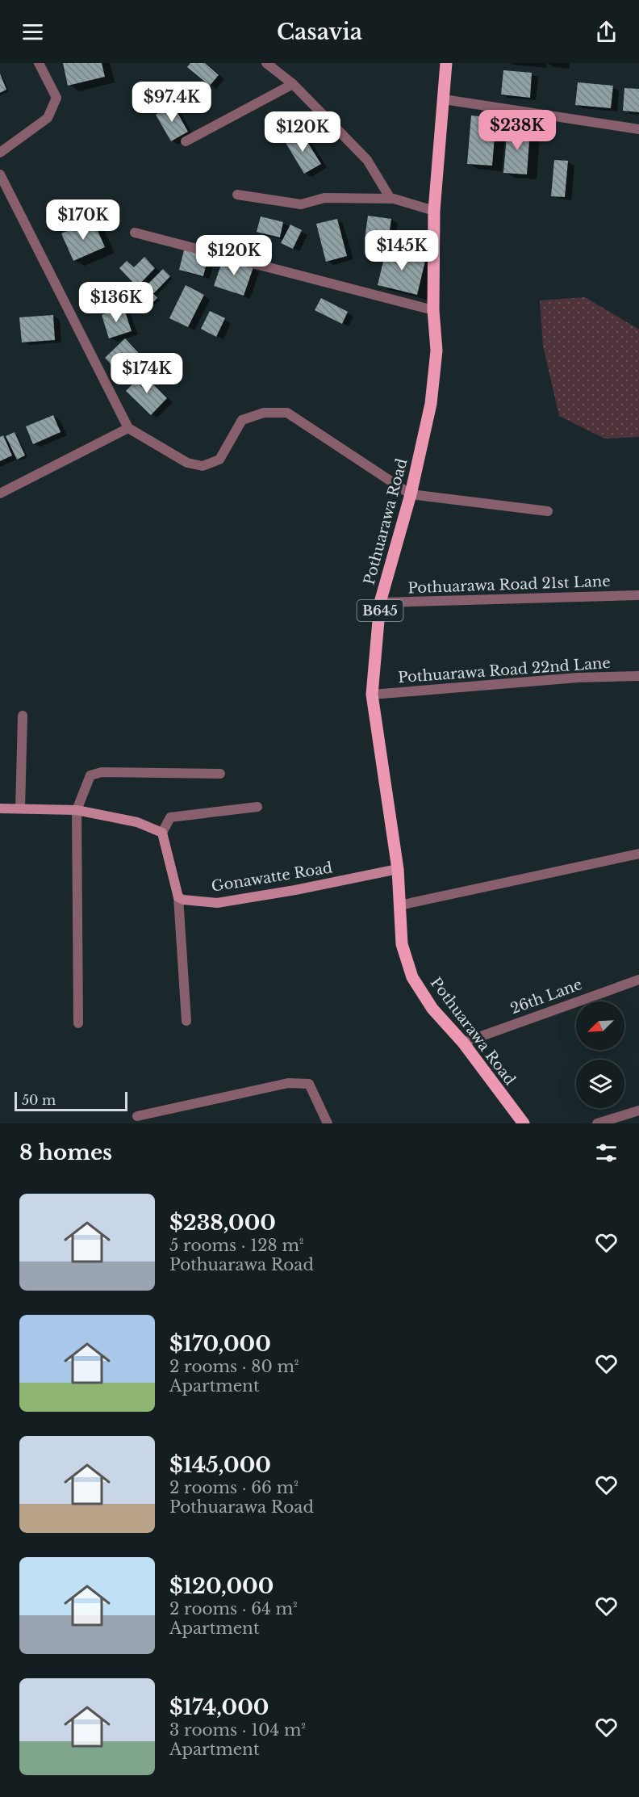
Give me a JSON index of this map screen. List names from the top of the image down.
{
  "streets": {
    "main road": ["Pothuarawa Road", "B645"],
    "street": [
      "Pothuarawa Road 21st Lane",
      "Pothuarawa Road 22nd Lane",
      "Gonawatte Road",
      "26th Lane"
    ]
  },
  "crossings": [
    ["Pothuarawa Road", "Pothuarawa Road 21st Lane"],
    ["Pothuarawa Road", "Pothuarawa Road 22nd Lane"],
    ["Pothuarawa Road", "Gonawatte Road"],
    ["Pothuarawa Road", "26th Lane"]
  ],
  "scale_bar": "50 m",
  "north": "bottom left",
  "page": {
    "header": "Casavia",
    "price": [
      "$97.4K",
      "$238K",
      "$120K",
      "$170K",
      "$145K",
      "$120K",
      "$136K",
      "$174K"
    ],
    "scale": "50 m",
    "heading": "8 homes",
    "list": [
      {
        "name": "$238,000",
        "note": "5 rooms · 128 m² · Pothuarawa Road"
      },
      {
        "name": "$170,000",
        "note": "2 rooms · 80 m² · Apartment"
      },
      {
        "name": "$145,000",
        "note": "2 rooms · 66 m² · Pothuarawa Road"
      },
      {
        "name": "$120,000",
        "note": "2 rooms · 64 m² · Apartment"
      },
      {
        "name": "$174,000",
        "note": "3 rooms · 104 m² · Apartment"
      }
    ]
  }
}
